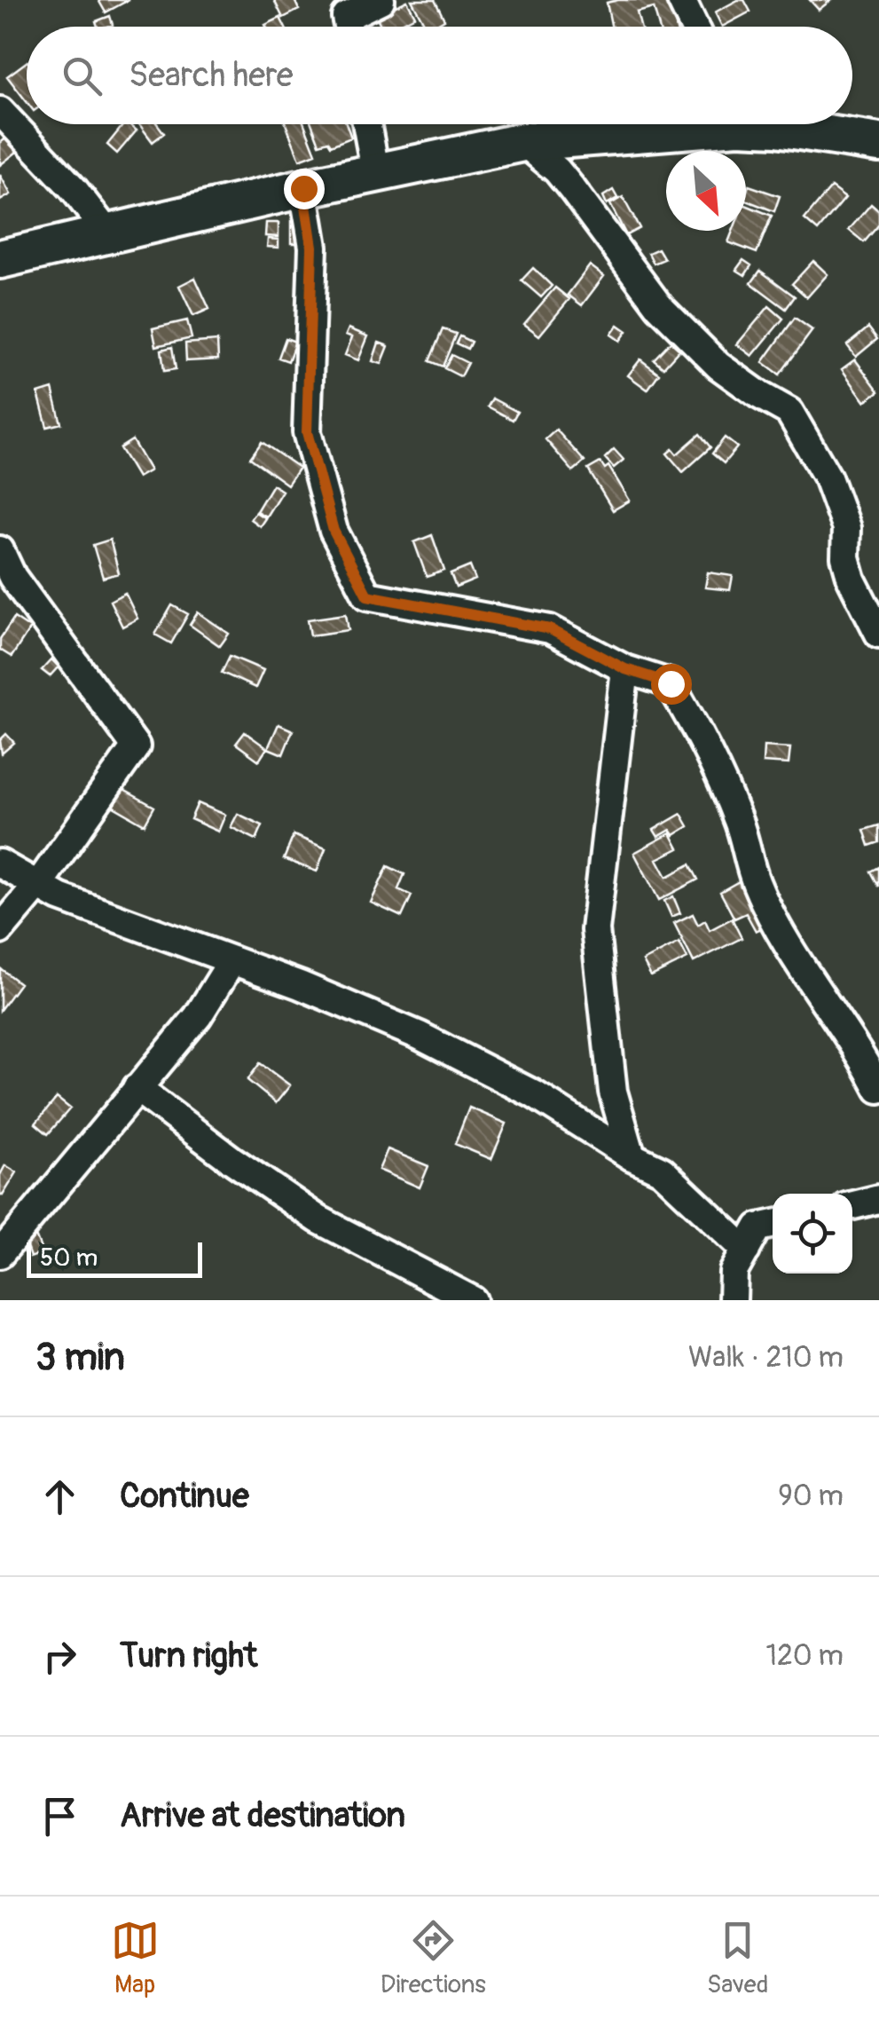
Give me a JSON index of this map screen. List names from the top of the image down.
{
  "scale_bar": "50 m",
  "north": "bottom right",
  "page": {
    "search": "Search here",
    "scale": "50 m",
    "heading": ["3 min", "Walk · 210 m"],
    "list": [
      ["Continue", "90 m"],
      ["Turn right", "120 m"],
      "Arrive at destination"
    ],
    "nav": ["Map", "Directions", "Saved"]
  }
}
